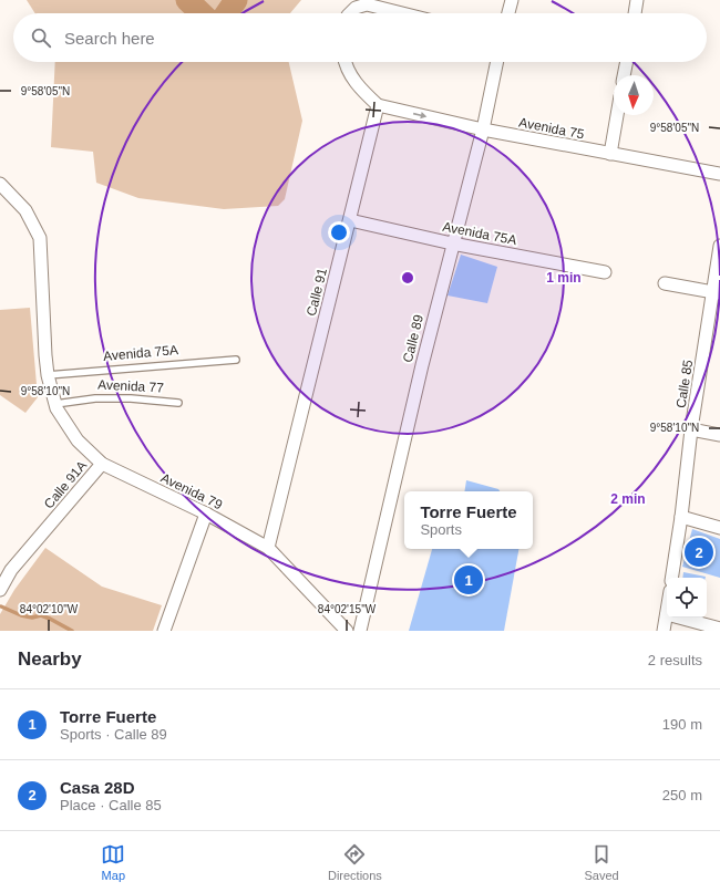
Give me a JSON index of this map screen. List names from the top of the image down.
{
  "streets": {
    "street": [
      "Avenida 75",
      "Avenida 75A",
      "Calle 91",
      "Calle 89",
      "Calle 85",
      "Calle 91A",
      "Avenida 79"
    ],
    "lane": ["Avenida 77"]
  },
  "crossings": [
    ["Avenida 75", "Calle 91"],
    ["Avenida 75", "Calle 89"],
    ["Avenida 75A", "Calle 91"],
    ["Avenida 75A", "Calle 89"],
    ["Avenida 75A", "Calle 91A"],
    ["Calle 91", "Avenida 79"],
    ["Avenida 77", "Calle 91A"],
    ["Calle 91A", "Avenida 79"]
  ],
  "north": "bottom",
  "page": {
    "search": "Search here",
    "popup": ["Torre Fuerte", "Sports"],
    "pins": ["2", "1"],
    "heading": ["Nearby", "2 results"],
    "list": [
      {
        "mark": "1",
        "name": "Torre Fuerte",
        "note": "Sports · Calle 89",
        "value": "190 m"
      },
      {
        "mark": "2",
        "name": "Casa 28D",
        "note": "Place · Calle 85",
        "value": "250 m"
      }
    ],
    "nav": ["Map", "Directions", "Saved"]
  },
  "coordinates": [
    "9°58'05\"N",
    "9°58'10\"N",
    "84°02'10\"W",
    "84°02'15\"W"
  ],
  "rings": ["1 min", "2 min"]
}
